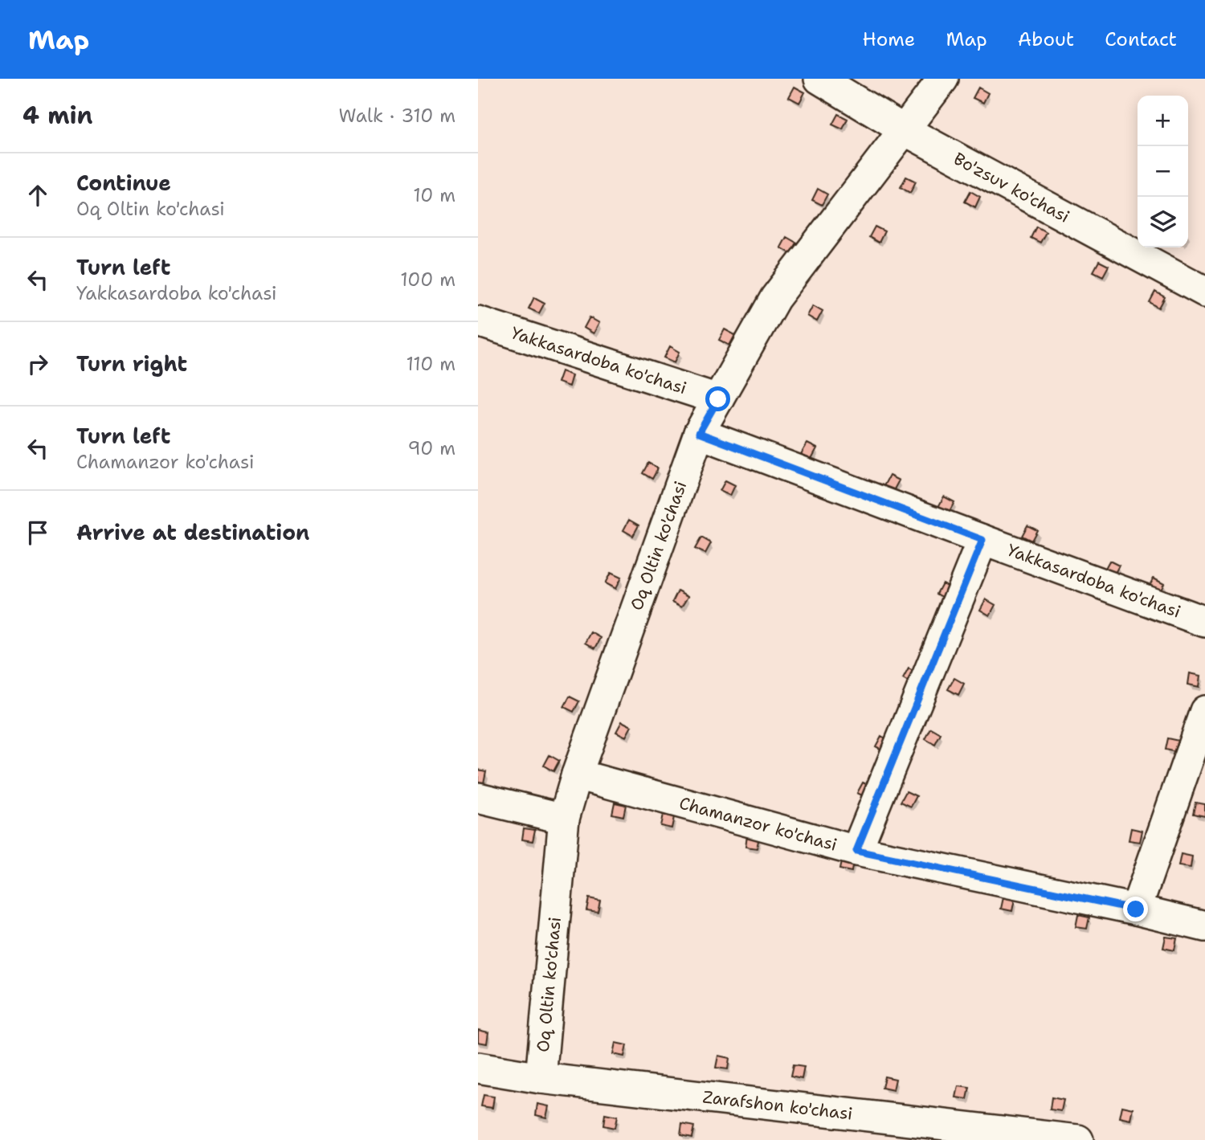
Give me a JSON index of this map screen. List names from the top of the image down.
{
  "streets": {
    "street": [
      "Bo'zsuv ko'chasi",
      "Yakkasardoba ko'chasi",
      "Oq Oltin ko'chasi",
      "Chamanzor ko'chasi",
      "Zarafshon ko'chasi"
    ]
  },
  "crossings": [
    ["Bo'zsuv ko'chasi", "Oq Oltin ko'chasi"],
    ["Yakkasardoba ko'chasi", "Oq Oltin ko'chasi"],
    ["Oq Oltin ko'chasi", "Chamanzor ko'chasi"],
    ["Oq Oltin ko'chasi", "Zarafshon ko'chasi"]
  ],
  "page": {
    "header": "Map",
    "nav": [
      "Home",
      "Map",
      "About",
      "Contact"
    ],
    "heading": ["4 min", "Walk · 310 m"],
    "map_buttons": ["+", "−"],
    "list": [
      ["Continue", "Oq Oltin ko'chasi", "10 m"],
      ["Turn left", "Yakkasardoba ko'chasi", "100 m"],
      ["Turn right", "110 m"],
      ["Turn left", "Chamanzor ko'chasi", "90 m"],
      "Arrive at destination"
    ]
  }
}
